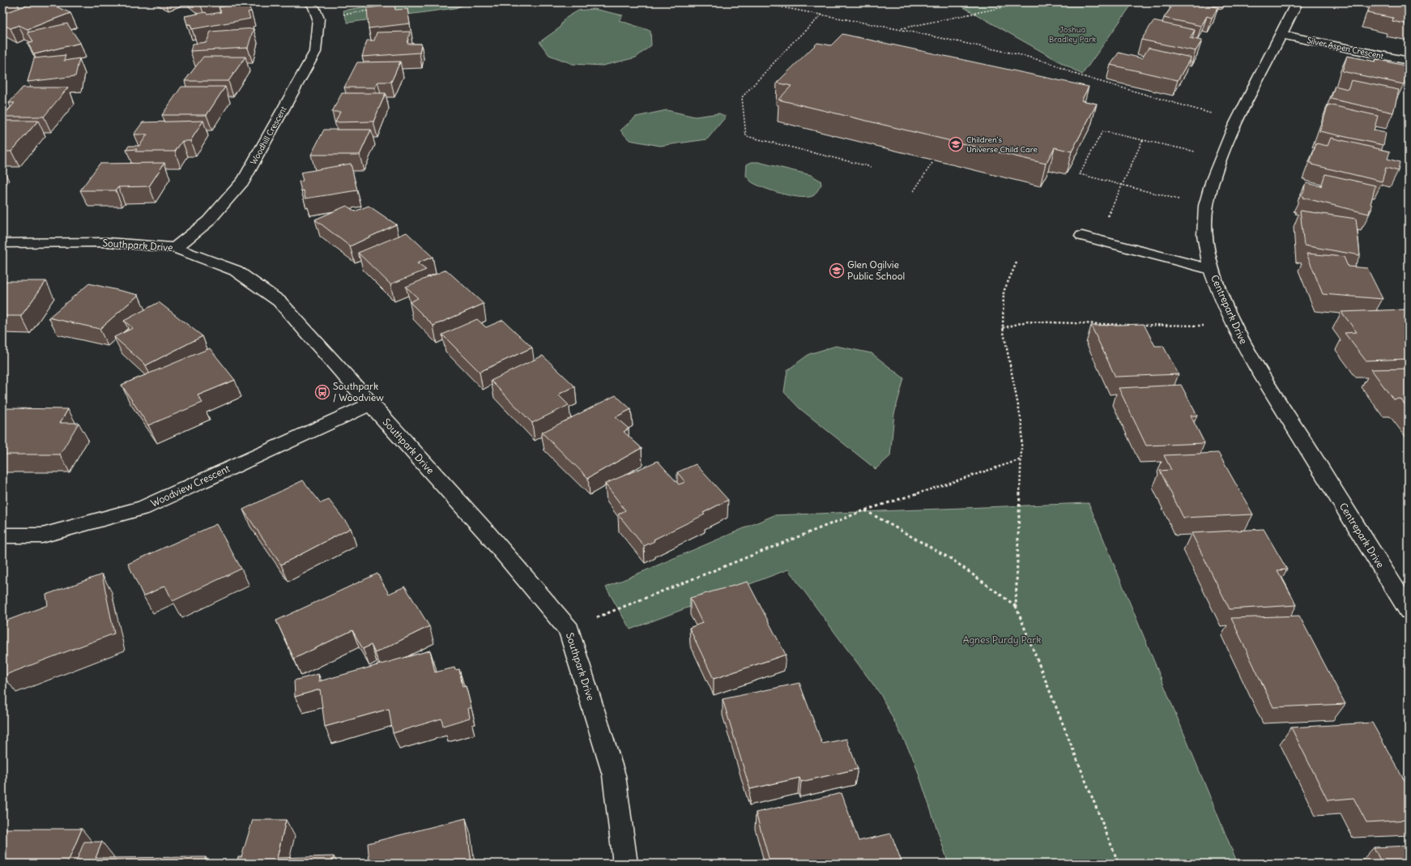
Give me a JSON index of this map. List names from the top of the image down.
{
  "streets": {
    "street": [
      "Silver Aspen Crescent",
      "Woodhill Crescent",
      "Southpark Drive",
      "Centrepark Drive",
      "Woodview Crescent"
    ]
  },
  "crossings": [
    ["Silver Aspen Crescent", "Centrepark Drive"],
    ["Woodhill Crescent", "Southpark Drive"],
    ["Southpark Drive", "Woodview Crescent"]
  ],
  "parks": ["Joshua Bradley Park", "Agnes Purdy Park"],
  "places": {
    "school or university": ["Children's Universe Child Care", "Glen Ogilvie Public School"],
    "bus stop": ["Southpark / Woodview"]
  }
}
